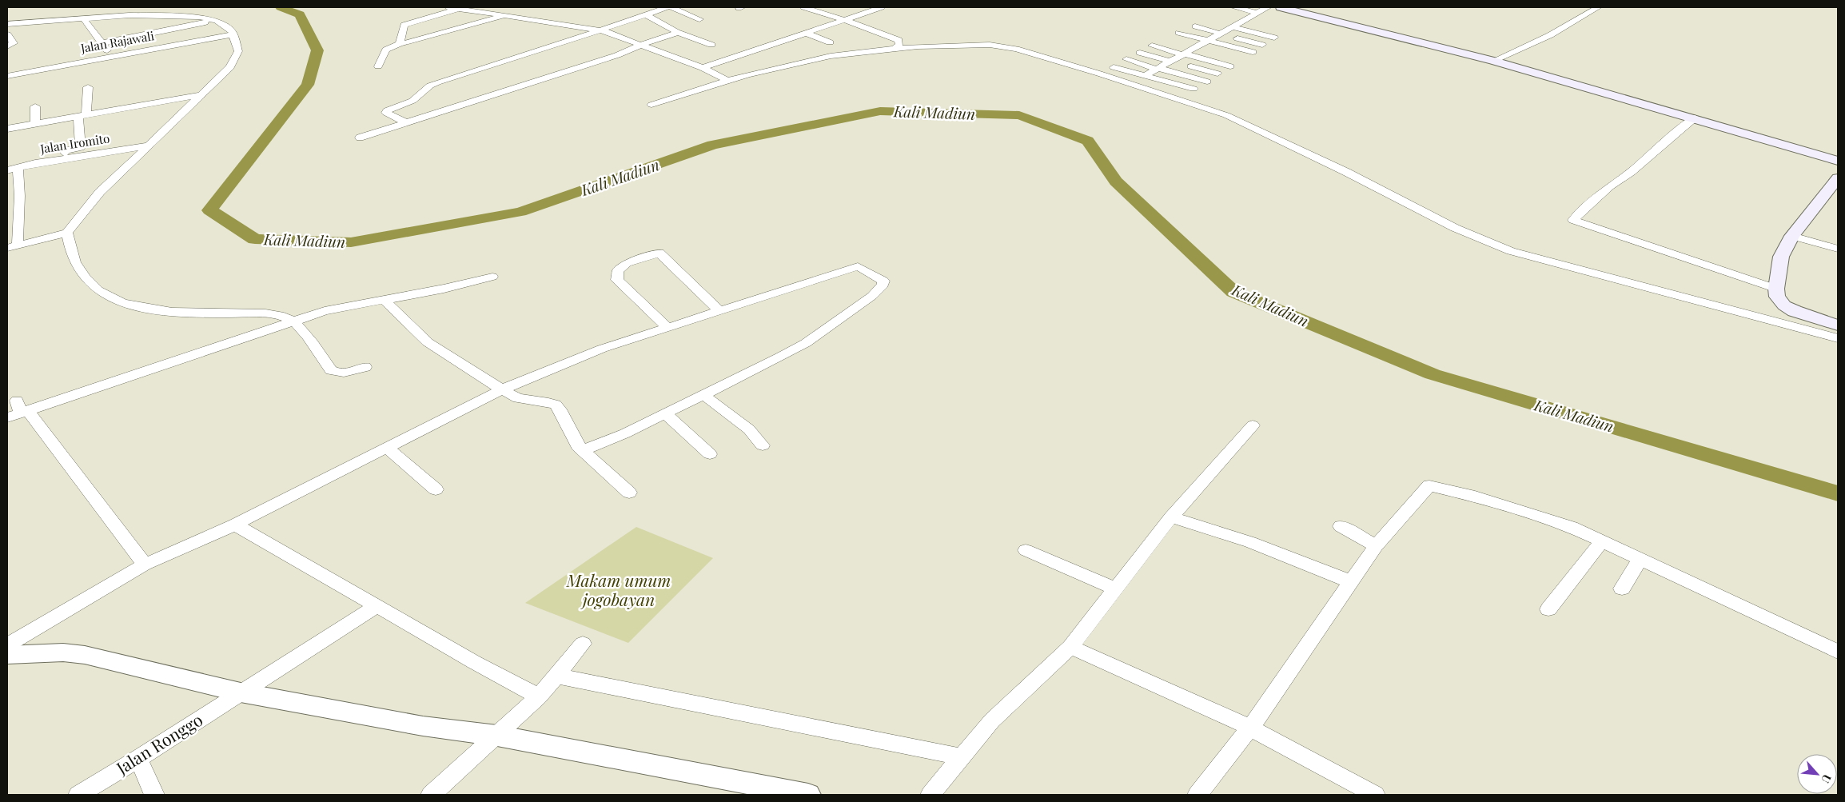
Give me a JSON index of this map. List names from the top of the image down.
{
  "streets": {
    "street": ["Jalan Rajawali", "Jalan Iromito", "Jalan Ronggo"]
  },
  "water": ["Kali Madiun"],
  "parks": ["Makam umum jogobayan"],
  "north": "bottom right"
}
